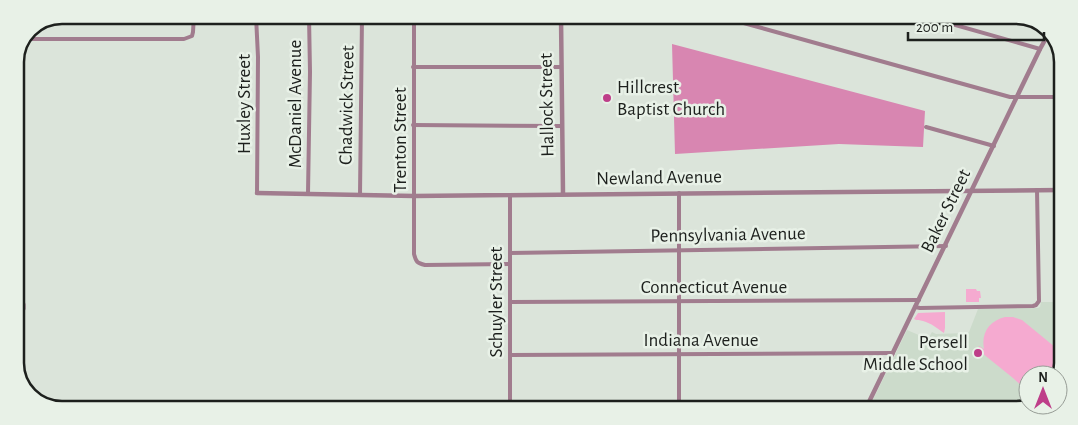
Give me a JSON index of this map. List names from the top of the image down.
{
  "streets": {
    "street": [
      "Huxley Street",
      "McDaniel Avenue",
      "Chadwick Street",
      "Hallock Street",
      "Trenton Street",
      "Newland Avenue",
      "Baker Street",
      "Pennsylvania Avenue",
      "Connecticut Avenue",
      "Schuyler Street",
      "Indiana Avenue"
    ]
  },
  "crossings": [
    ["Huxley Street", "Newland Avenue"],
    ["McDaniel Avenue", "Newland Avenue"],
    ["Chadwick Street", "Newland Avenue"],
    ["Hallock Street", "Newland Avenue"],
    ["Trenton Street", "Newland Avenue"],
    ["Trenton Street", "Schuyler Street"],
    ["Newland Avenue", "Baker Street"],
    ["Newland Avenue", "Schuyler Street"],
    ["Baker Street", "Pennsylvania Avenue"],
    ["Baker Street", "Connecticut Avenue"],
    ["Baker Street", "Indiana Avenue"],
    ["Pennsylvania Avenue", "Schuyler Street"],
    ["Connecticut Avenue", "Schuyler Street"],
    ["Schuyler Street", "Indiana Avenue"]
  ],
  "places": ["Hillcrest Baptist Church", "Persell Middle School"],
  "scale_bar": "200 m",
  "north": "top"
}
